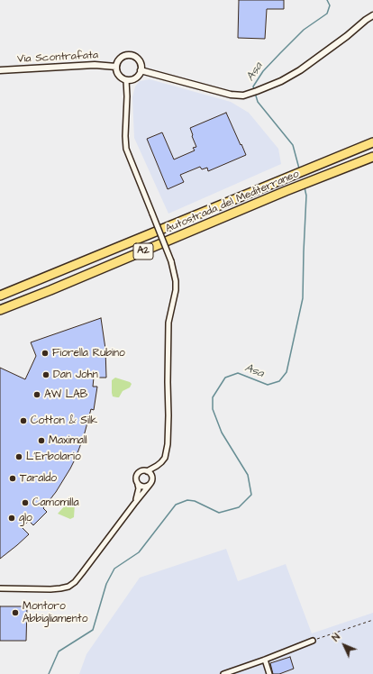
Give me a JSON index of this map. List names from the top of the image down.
{
  "streets": {
    "highway": ["Autostrada del Mediterraneo", "A2"],
    "street": ["Via Scontrafata"]
  },
  "water": ["Asa"],
  "places": [
    "Fiorella Rubino",
    "Dan John",
    "AW LAB",
    "Cotton & Silk",
    "Maximall",
    "L'Erbolario",
    "Taraldo",
    "Camomilla",
    "glo",
    "Montoro Abbigliamento"
  ],
  "north": "top left"
}
